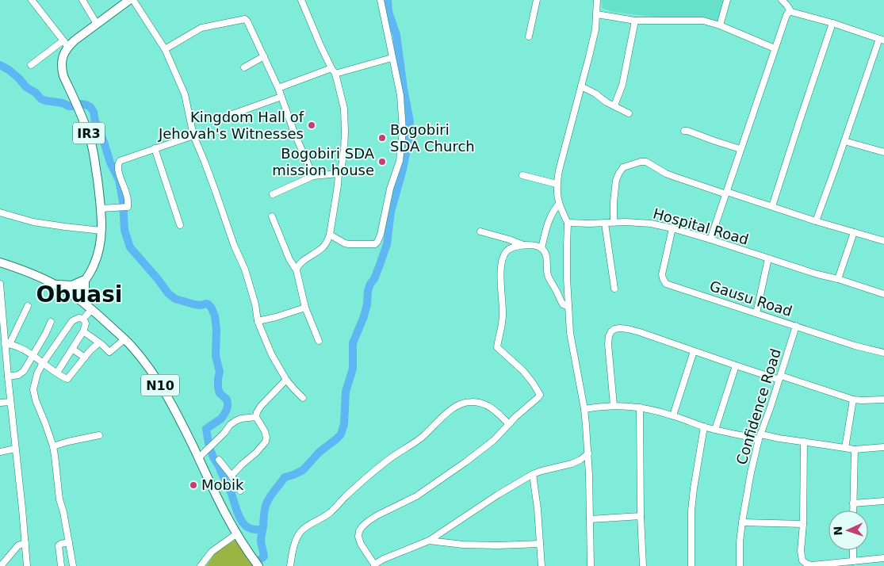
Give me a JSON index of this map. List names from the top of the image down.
{
  "streets": {
    "main road": ["IR3", "N10"],
    "street": ["Hospital Road", "Gausu Road", "Confidence Road"]
  },
  "crossings": [
    ["IR3", "N10"],
    ["Hospital Road", "Gausu Road"],
    ["Gausu Road", "Confidence Road"]
  ],
  "districts": ["Obuasi"],
  "places": [
    "Kingdom Hall of Jehovah's Witnesses",
    "Bogobiri SDA Church",
    "Bogobiri SDA mission house",
    "Mobik"
  ],
  "north": "left"
}
